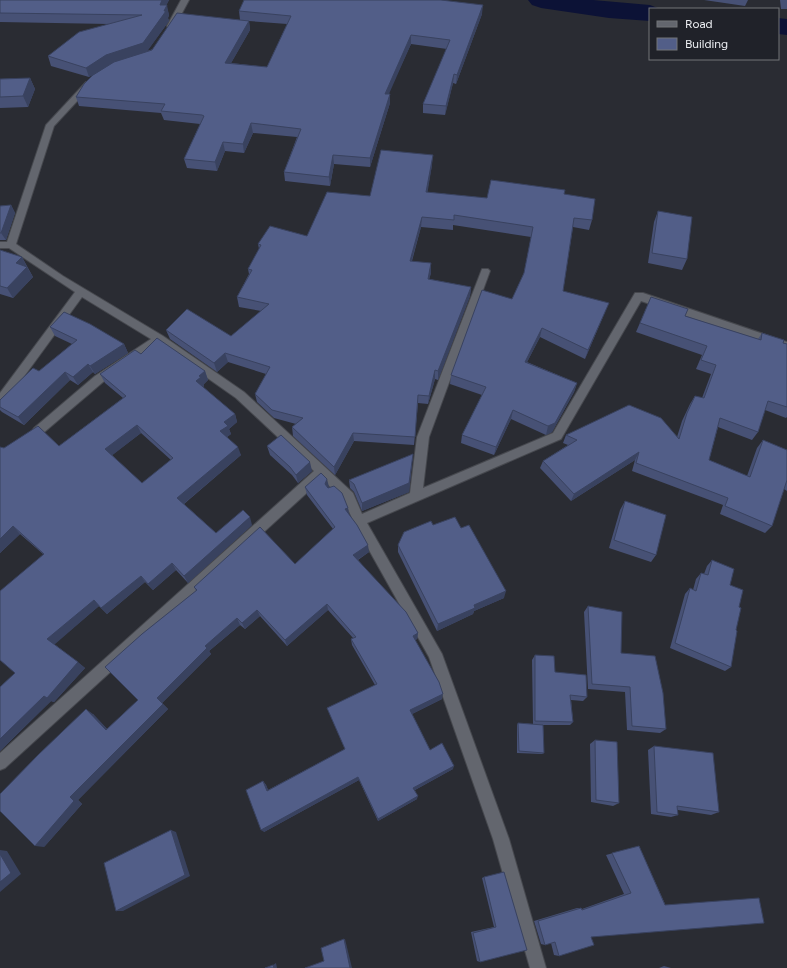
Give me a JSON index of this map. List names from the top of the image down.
{
  "legend": ["Road", "Building"]
}
